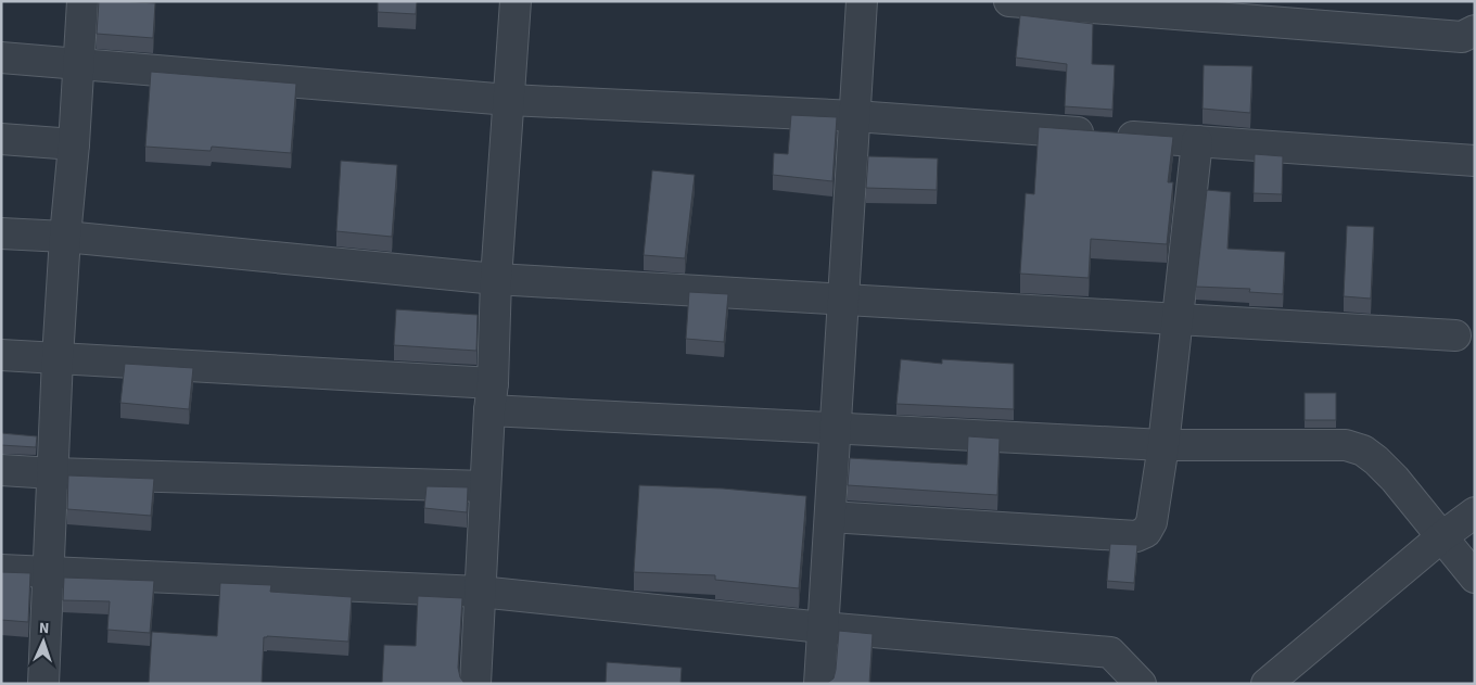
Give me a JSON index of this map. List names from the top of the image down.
{
  "north": "top"
}
